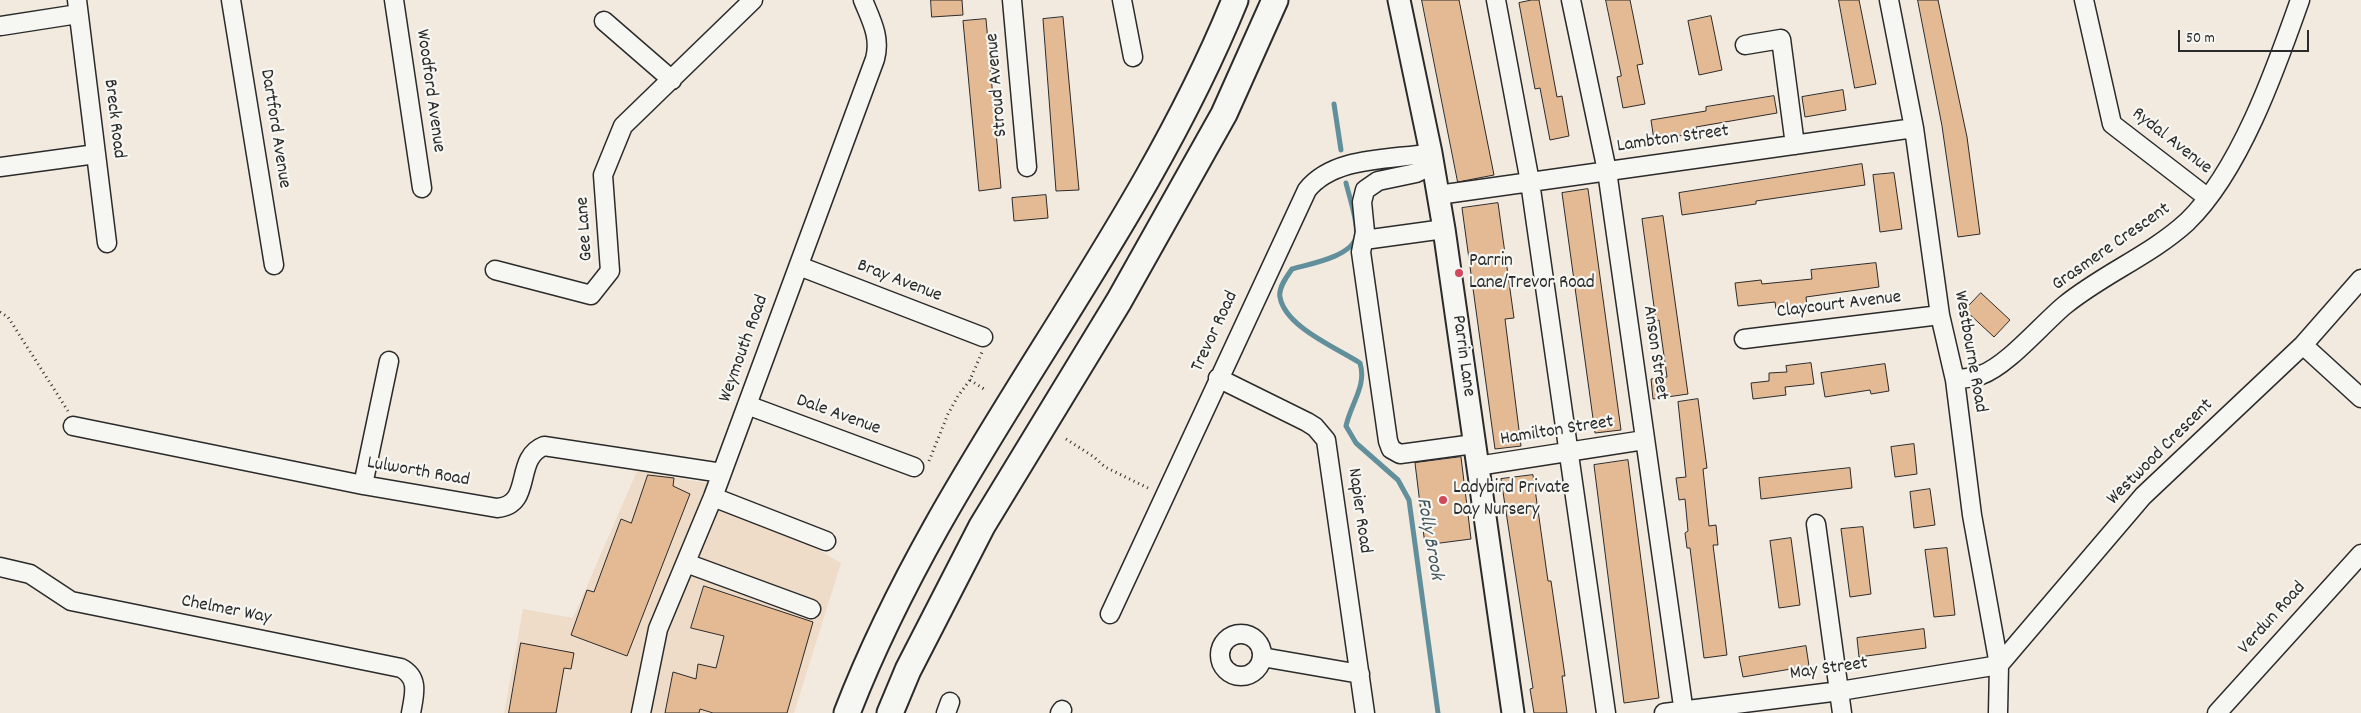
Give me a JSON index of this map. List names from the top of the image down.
{
  "streets": {
    "main road": ["Parrin Lane"],
    "street": [
      "Stroud Avenue",
      "Woodford Avenue",
      "Breck Road",
      "Dartford Avenue",
      "Lambton Street",
      "Rydal Avenue",
      "Gee Lane",
      "Grasmere Crescent",
      "Bray Avenue",
      "Claycourt Avenue",
      "Trevor Road",
      "Weymouth Road",
      "Westbourne Road",
      "Anson Street",
      "Dale Avenue",
      "Hamilton Street",
      "Westwood Crescent",
      "Lulworth Road",
      "Napier Road",
      "Chelmer Way",
      "Verdun Road",
      "May Street"
    ]
  },
  "crossings": [
    ["Lambton Street", "Westbourne Road"],
    ["Lambton Street", "Anson Street"],
    ["Lambton Street", "Parrin Lane"],
    ["Rydal Avenue", "Grasmere Crescent"],
    ["Grasmere Crescent", "Westbourne Road"],
    ["Bray Avenue", "Weymouth Road"],
    ["Claycourt Avenue", "Westbourne Road"],
    ["Trevor Road", "Parrin Lane"],
    ["Trevor Road", "Napier Road"],
    ["Weymouth Road", "Dale Avenue"],
    ["Weymouth Road", "Lulworth Road"],
    ["Westbourne Road", "Westwood Crescent"],
    ["Westbourne Road", "May Street"],
    ["Anson Street", "Hamilton Street"],
    ["Anson Street", "May Street"],
    ["Parrin Lane", "Hamilton Street"],
    ["Westwood Crescent", "May Street"]
  ],
  "water": ["Folly Brook"],
  "places": ["Parrin Lane/Trevor Road", "Ladybird Private Day Nursery"],
  "scale_bar": "50 m"
}
